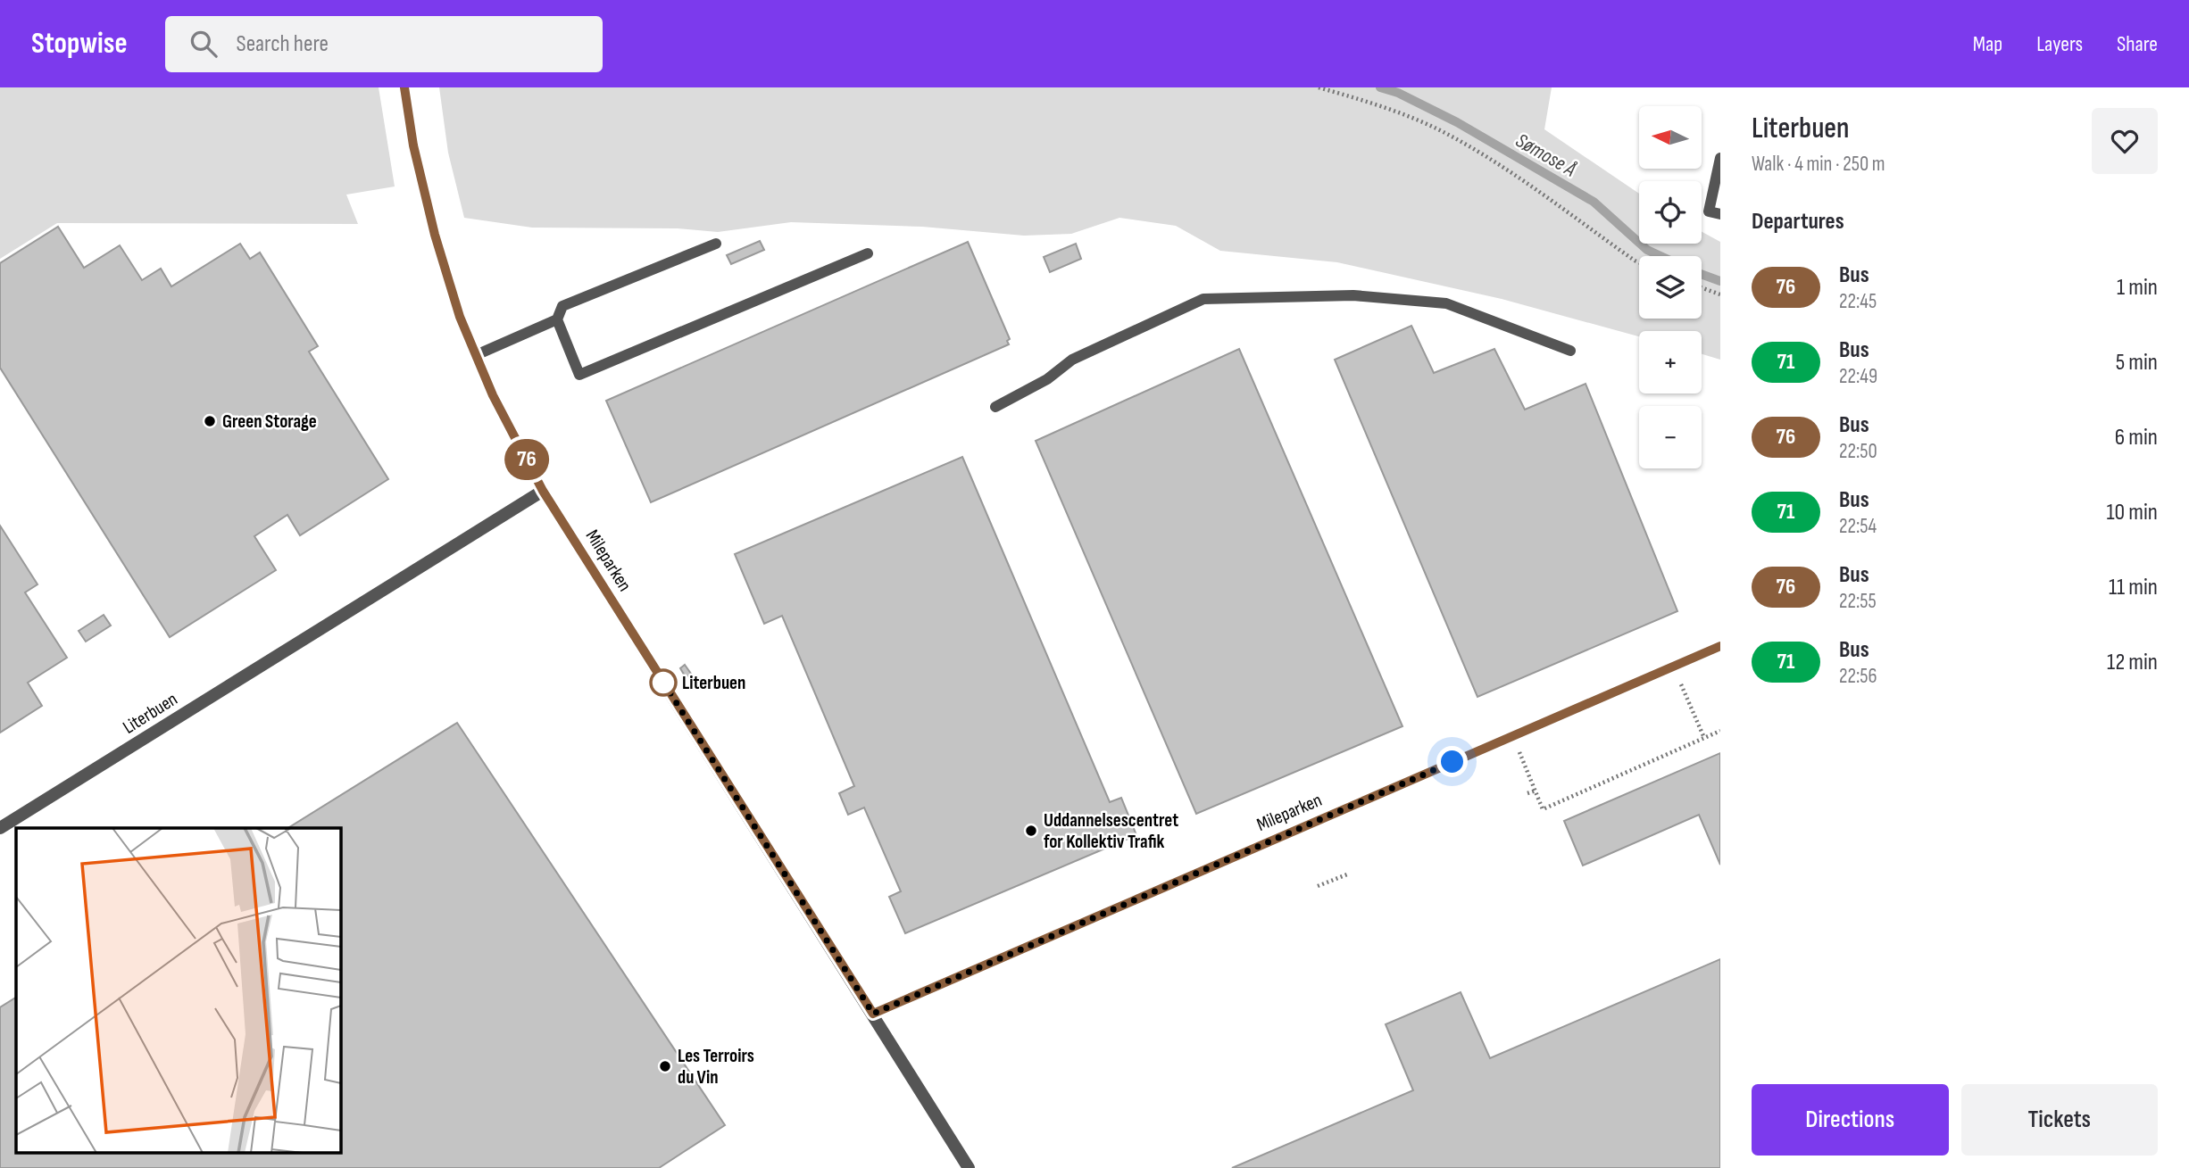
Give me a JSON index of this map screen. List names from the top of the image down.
{
  "streets": {
    "street": ["Mileparken", "Literbuen"]
  },
  "crossings": [
    ["Mileparken", "Literbuen"]
  ],
  "water": ["Sømose Å"],
  "places": [
    "Green Storage",
    "Literbuen",
    "Uddannelsescentret for Kollektiv Trafik",
    "Les Terroirs du Vin"
  ],
  "lines": ["bus line 76"],
  "north": "left",
  "page": {
    "header": "Stopwise",
    "search": "Search here",
    "nav": ["Map", "Layers", "Share"],
    "on_map": "76",
    "heading": [
      ["Literbuen", "Walk · 4 min · 250 m"],
      "Departures"
    ],
    "map_buttons": ["+", "−"],
    "list": [
      {
        "mark": "76",
        "name": "Bus",
        "note": "22:45",
        "value": "1 min"
      },
      {
        "mark": "71",
        "name": "Bus",
        "note": "22:49",
        "value": "5 min"
      },
      {
        "mark": "76",
        "name": "Bus",
        "note": "22:50",
        "value": "6 min"
      },
      {
        "mark": "71",
        "name": "Bus",
        "note": "22:54",
        "value": "10 min"
      },
      {
        "mark": "76",
        "name": "Bus",
        "note": "22:55",
        "value": "11 min"
      },
      {
        "mark": "71",
        "name": "Bus",
        "note": "22:56",
        "value": "12 min"
      }
    ],
    "buttons": ["Directions", "Tickets"]
  }
}
